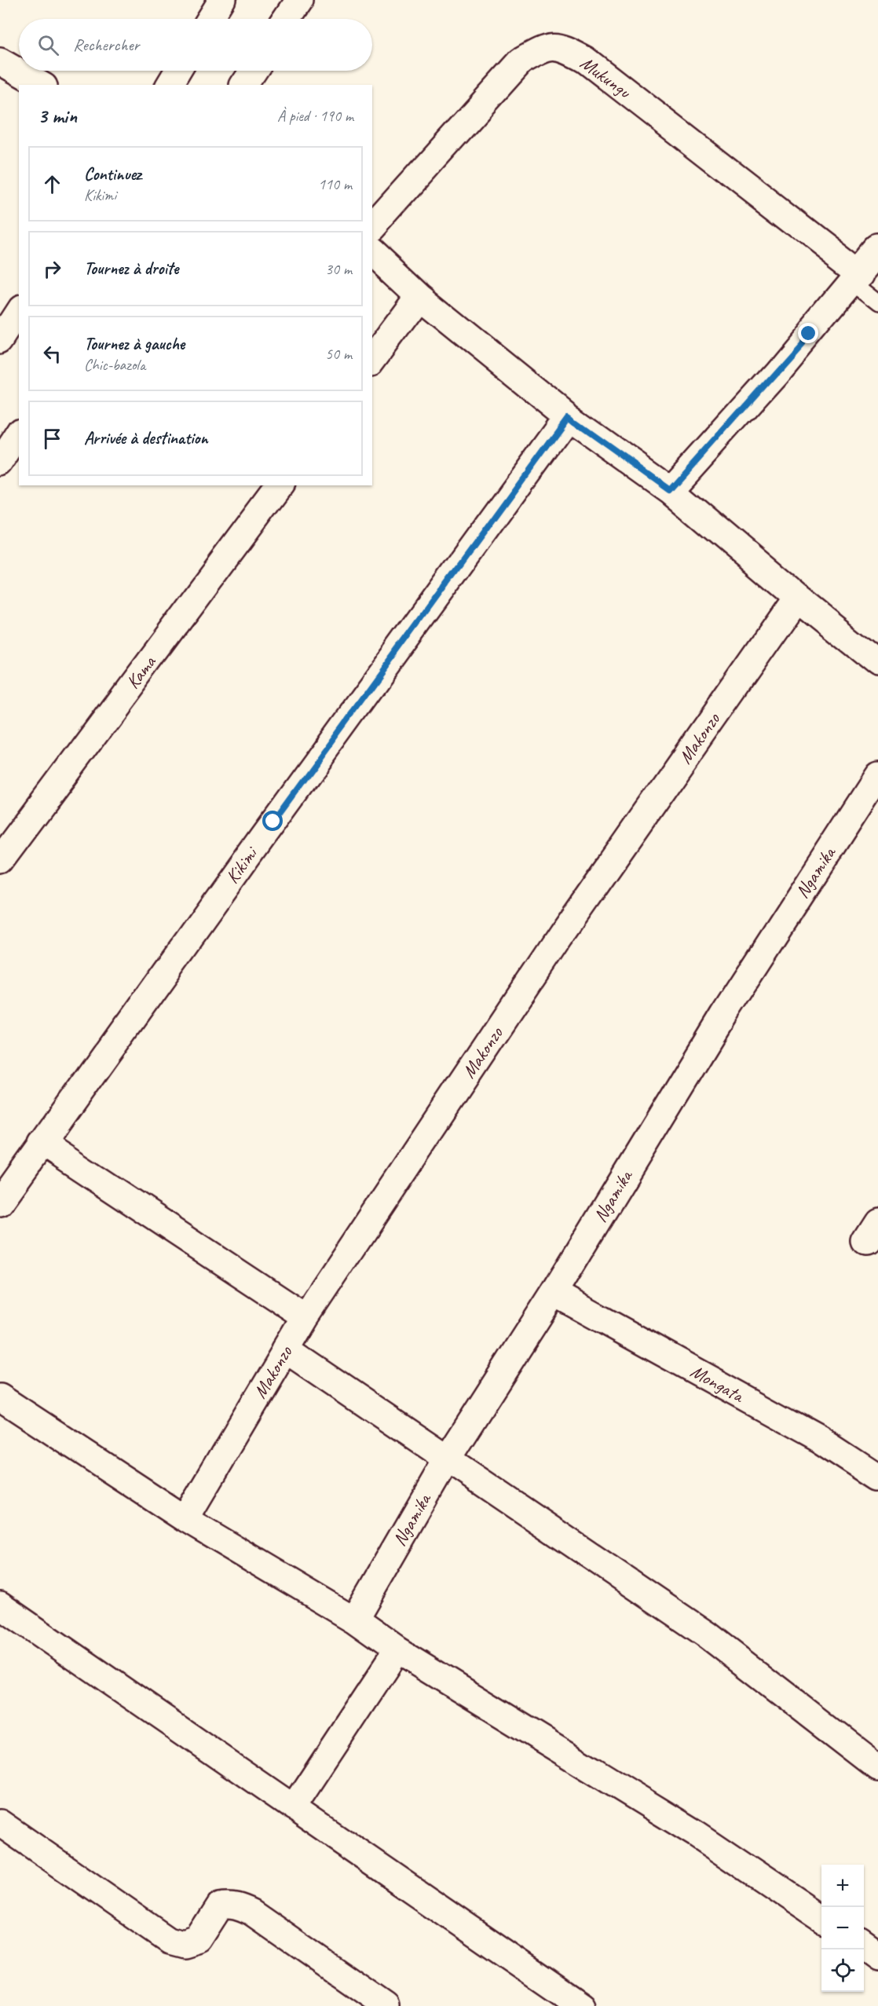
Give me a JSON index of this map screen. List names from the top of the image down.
{
  "streets": {
    "main road": [
      "Mukungu",
      "Kama",
      "Makonzo",
      "Kikimi",
      "Ngamika",
      "Mongata"
    ]
  },
  "crossings": [
    ["Ngamika", "Mongata"]
  ],
  "page": {
    "search": "Rechercher",
    "heading": ["3 min", "À pied · 190 m"],
    "list": [
      ["Continuez", "Kikimi", "110 m"],
      ["Tournez à droite", "30 m"],
      ["Tournez à gauche", "Chic-bazola", "50 m"],
      "Arrivée à destination"
    ],
    "map_buttons": ["+", "−"]
  }
}
